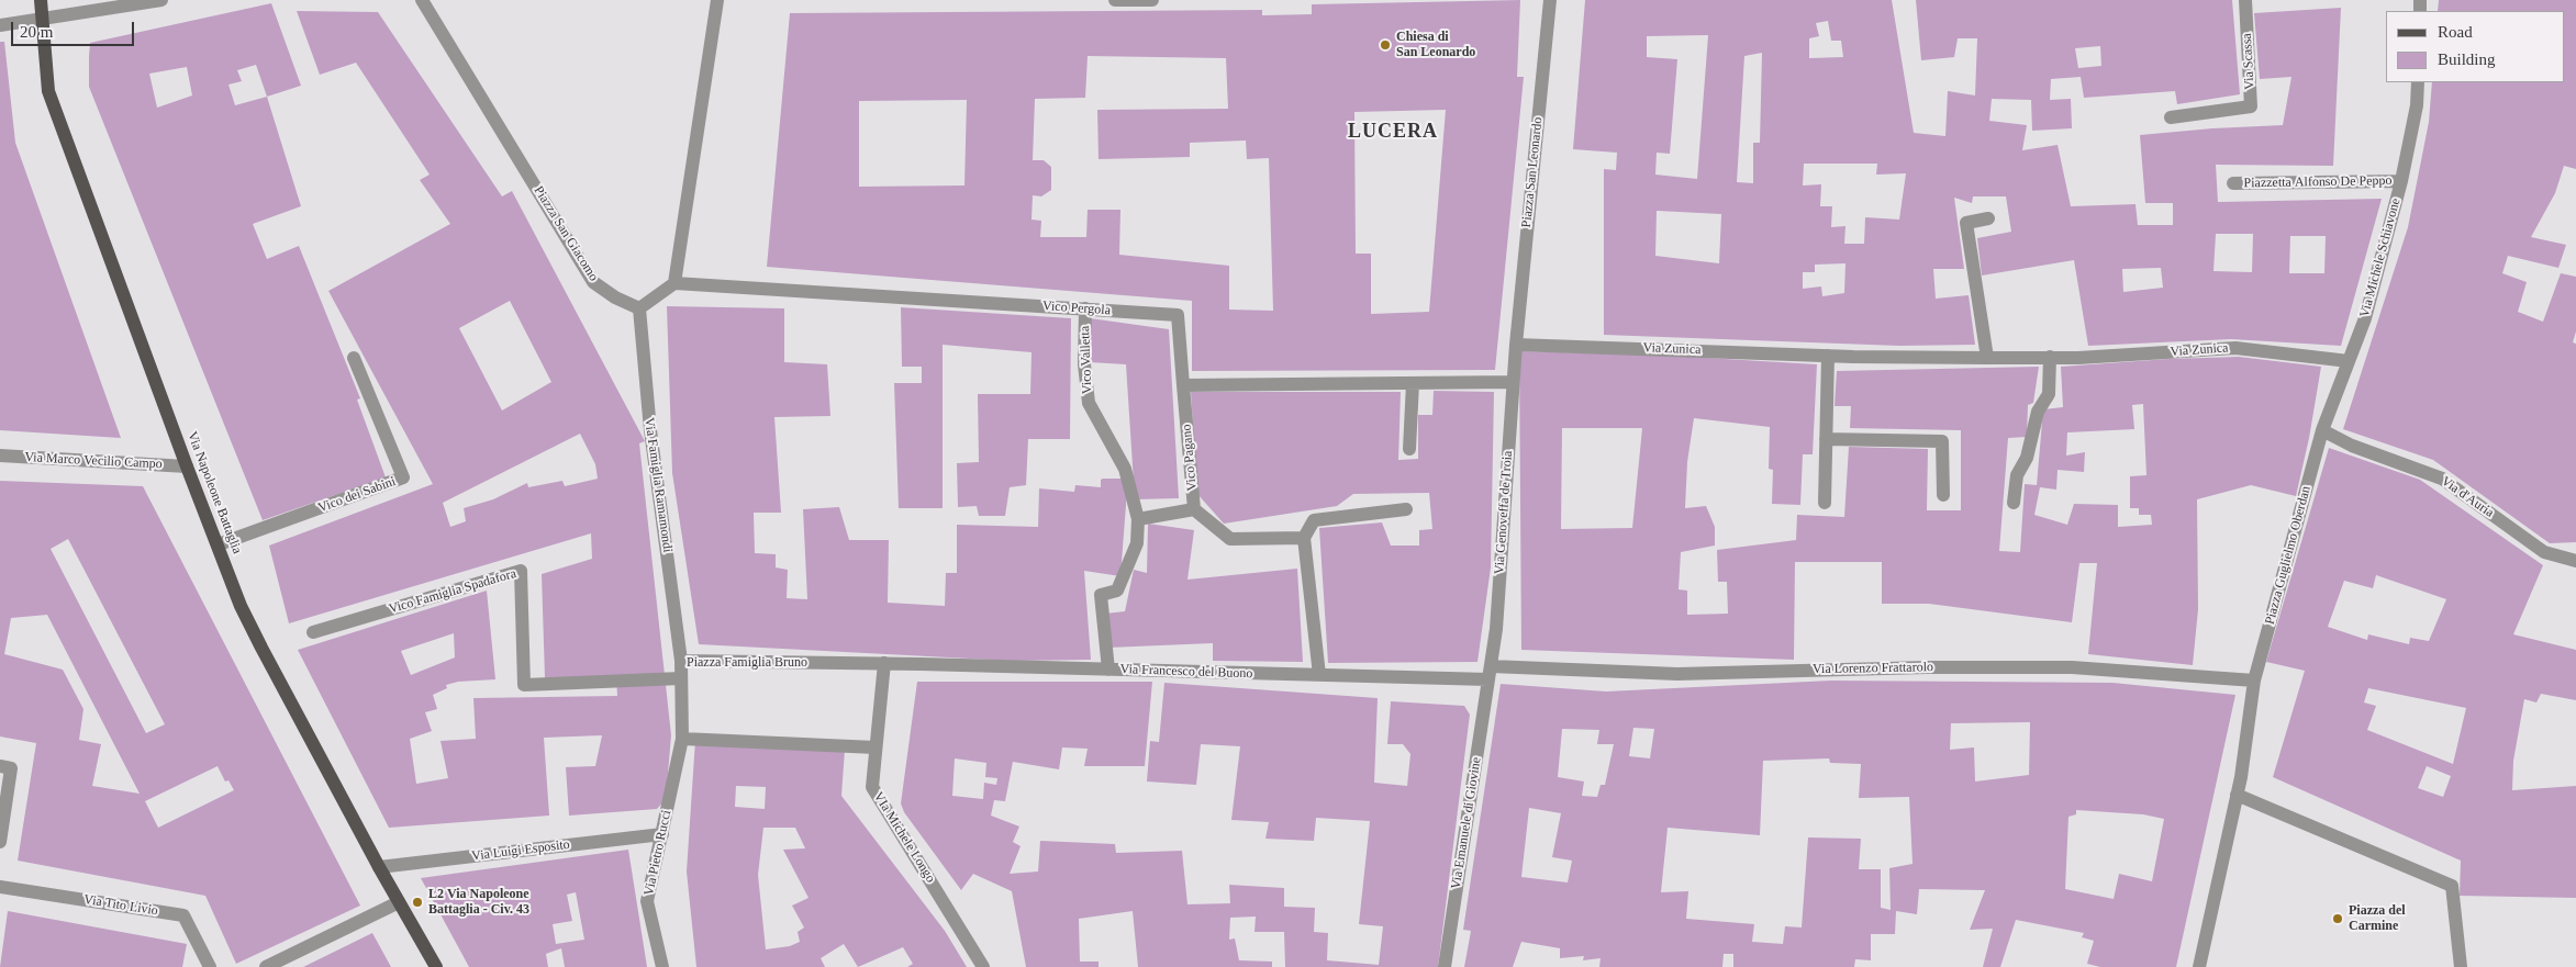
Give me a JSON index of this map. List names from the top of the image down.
{
  "streets": {
    "main road": ["Via Napoleone Battaglia"],
    "street": [
      "Via Scassa",
      "Piazza San Leonardo",
      "Piazzetta Alfonso De Peppo",
      "Piazza San Giacomo",
      "Via Michele Schiavone",
      "Vico Pergola",
      "Via Zunica",
      "Vico Valletta",
      "Vico Pagano",
      "Via Marco Vecilio Campo",
      "Via Famiglia Ramamondi",
      "Vico dei Sabini",
      "Via d'Auria",
      "Via Genoveffa de Troia",
      "Piazza Guglielmo Oberdan",
      "Vico Famiglia Spadafora",
      "Piazza Famiglia Bruno",
      "Via Lorenzo Frattarolo",
      "Via Francesco del Buono",
      "Via Emanuele di Giovine",
      "VIa Michele Longo",
      "Via Luigi Esposito",
      "Via Pietro Rucci",
      "Via Tito Livio"
    ]
  },
  "crossings": [
    ["Piazza San Leonardo", "Via Zunica"],
    ["Piazza San Leonardo", "Via Genoveffa de Troia"],
    ["Piazzetta Alfonso De Peppo", "Via Michele Schiavone"],
    ["Piazza San Giacomo", "Via Famiglia Ramamondi"],
    ["Via Michele Schiavone", "Via Zunica"],
    ["Via Michele Schiavone", "Via d'Auria"],
    ["Via Michele Schiavone", "Piazza Guglielmo Oberdan"],
    ["Vico Pergola", "Vico Valletta"],
    ["Vico Pergola", "Vico Pagano"],
    ["Via Zunica", "Via Genoveffa de Troia"],
    ["Via Marco Vecilio Campo", "Via Napoleone Battaglia"],
    ["Via Famiglia Ramamondi", "Piazza Famiglia Bruno"],
    ["Via Napoleone Battaglia", "Vico dei Sabini"],
    ["Via Napoleone Battaglia", "Via Luigi Esposito"],
    ["Via d'Auria", "Piazza Guglielmo Oberdan"],
    ["Via Genoveffa de Troia", "Via Lorenzo Frattarolo"],
    ["Via Genoveffa de Troia", "Via Francesco del Buono"],
    ["Via Genoveffa de Troia", "Via Emanuele di Giovine"],
    ["Piazza Guglielmo Oberdan", "Via Lorenzo Frattarolo"],
    ["Vico Famiglia Spadafora", "Piazza Famiglia Bruno"],
    ["Piazza Famiglia Bruno", "Via Francesco del Buono"],
    ["Piazza Famiglia Bruno", "VIa Michele Longo"],
    ["Piazza Famiglia Bruno", "Via Pietro Rucci"],
    ["Via Lorenzo Frattarolo", "Via Francesco del Buono"],
    ["Via Lorenzo Frattarolo", "Via Emanuele di Giovine"],
    ["Via Francesco del Buono", "Via Emanuele di Giovine"],
    ["Via Francesco del Buono", "VIa Michele Longo"],
    ["Via Luigi Esposito", "Via Pietro Rucci"]
  ],
  "districts": ["LUCERA"],
  "places": ["Chiesa di San Leonardo", "L2 Via Napoleone Battaglia - Civ. 43", "Piazza del Carmine"],
  "legend": ["Road", "Building"],
  "scale_bar": "20 m"
}
